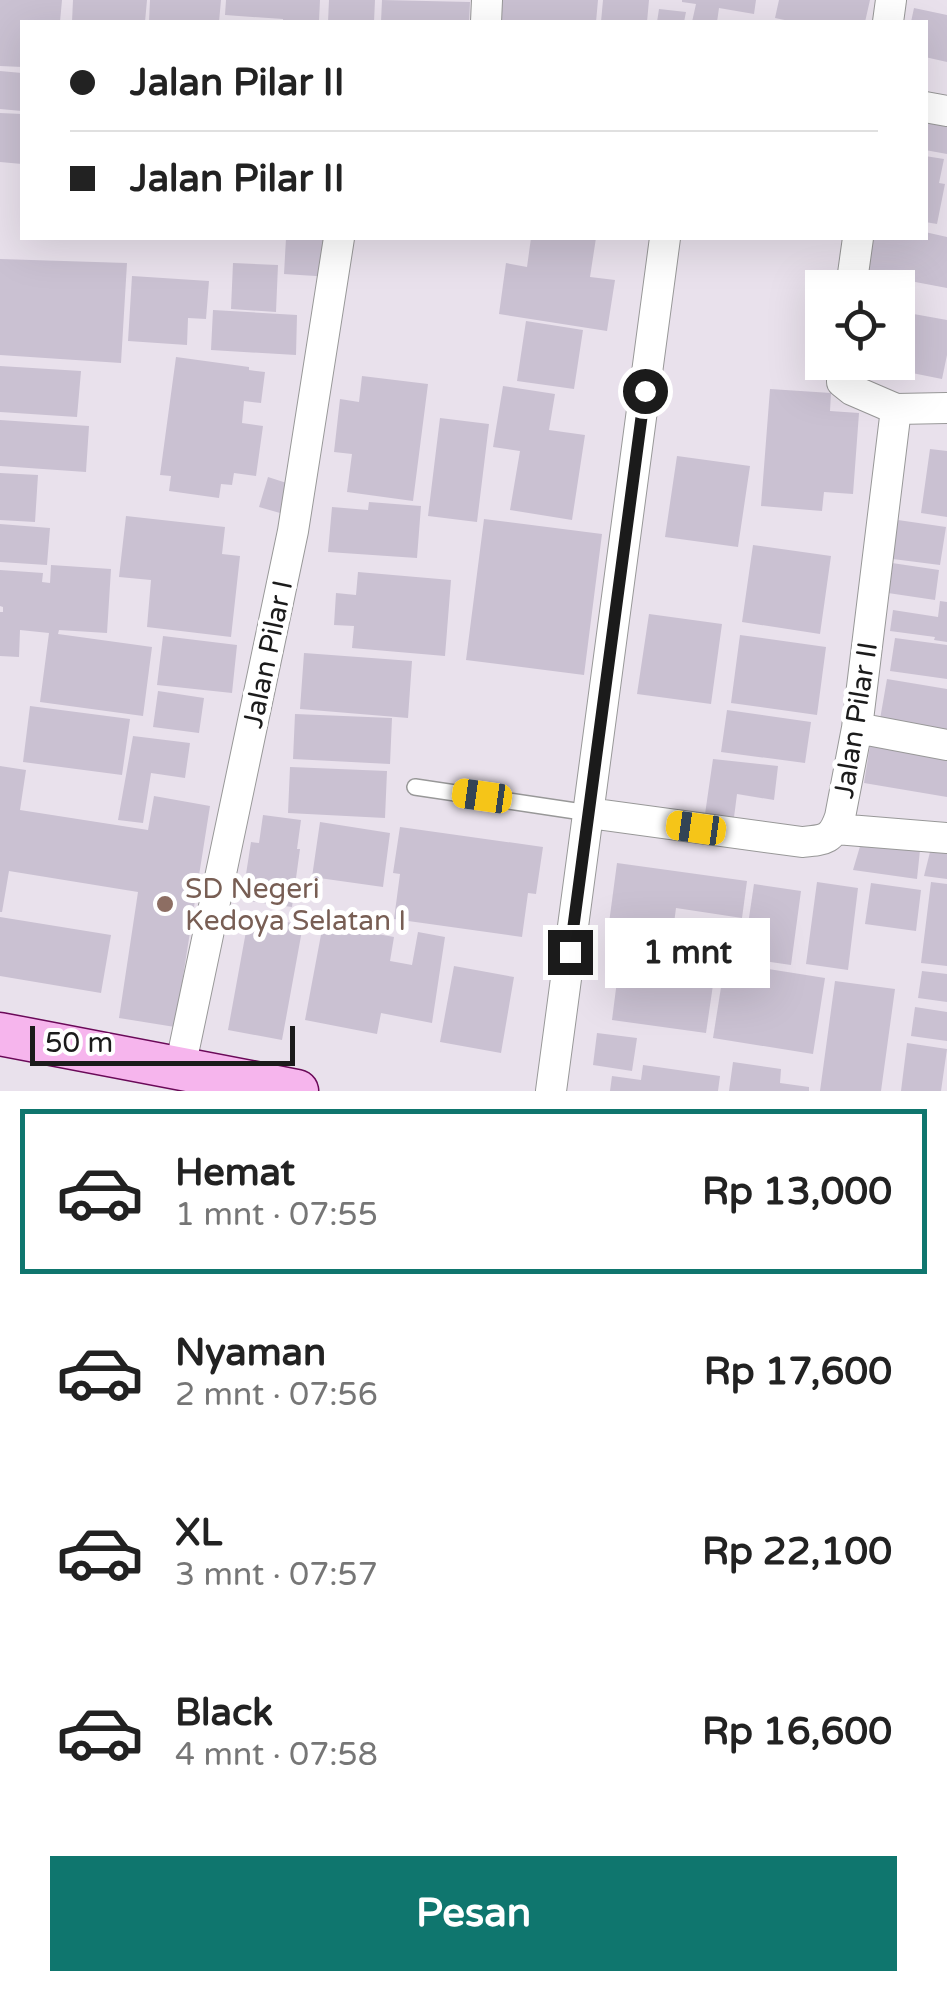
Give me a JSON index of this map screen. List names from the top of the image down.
{
  "streets": {
    "street": ["Jalan Pilar I", "Jalan Pilar II"]
  },
  "places": ["SD Negeri Kedoya Selatan I"],
  "scale_bar": "50 m",
  "page": {
    "banner": ["Jalan Pilar II", "Jalan Pilar II"],
    "bubble": "1 mnt",
    "scale": "50 m",
    "list": [
      {
        "name": "Hemat",
        "note": "1 mnt · 07:55",
        "value": "Rp 13,000"
      },
      {
        "name": "Nyaman",
        "note": "2 mnt · 07:56",
        "value": "Rp 17,600"
      },
      {
        "name": "XL",
        "note": "3 mnt · 07:57",
        "value": "Rp 22,100"
      },
      {
        "name": "Black",
        "note": "4 mnt · 07:58",
        "value": "Rp 16,600"
      }
    ],
    "buttons": "Pesan"
  }
}
